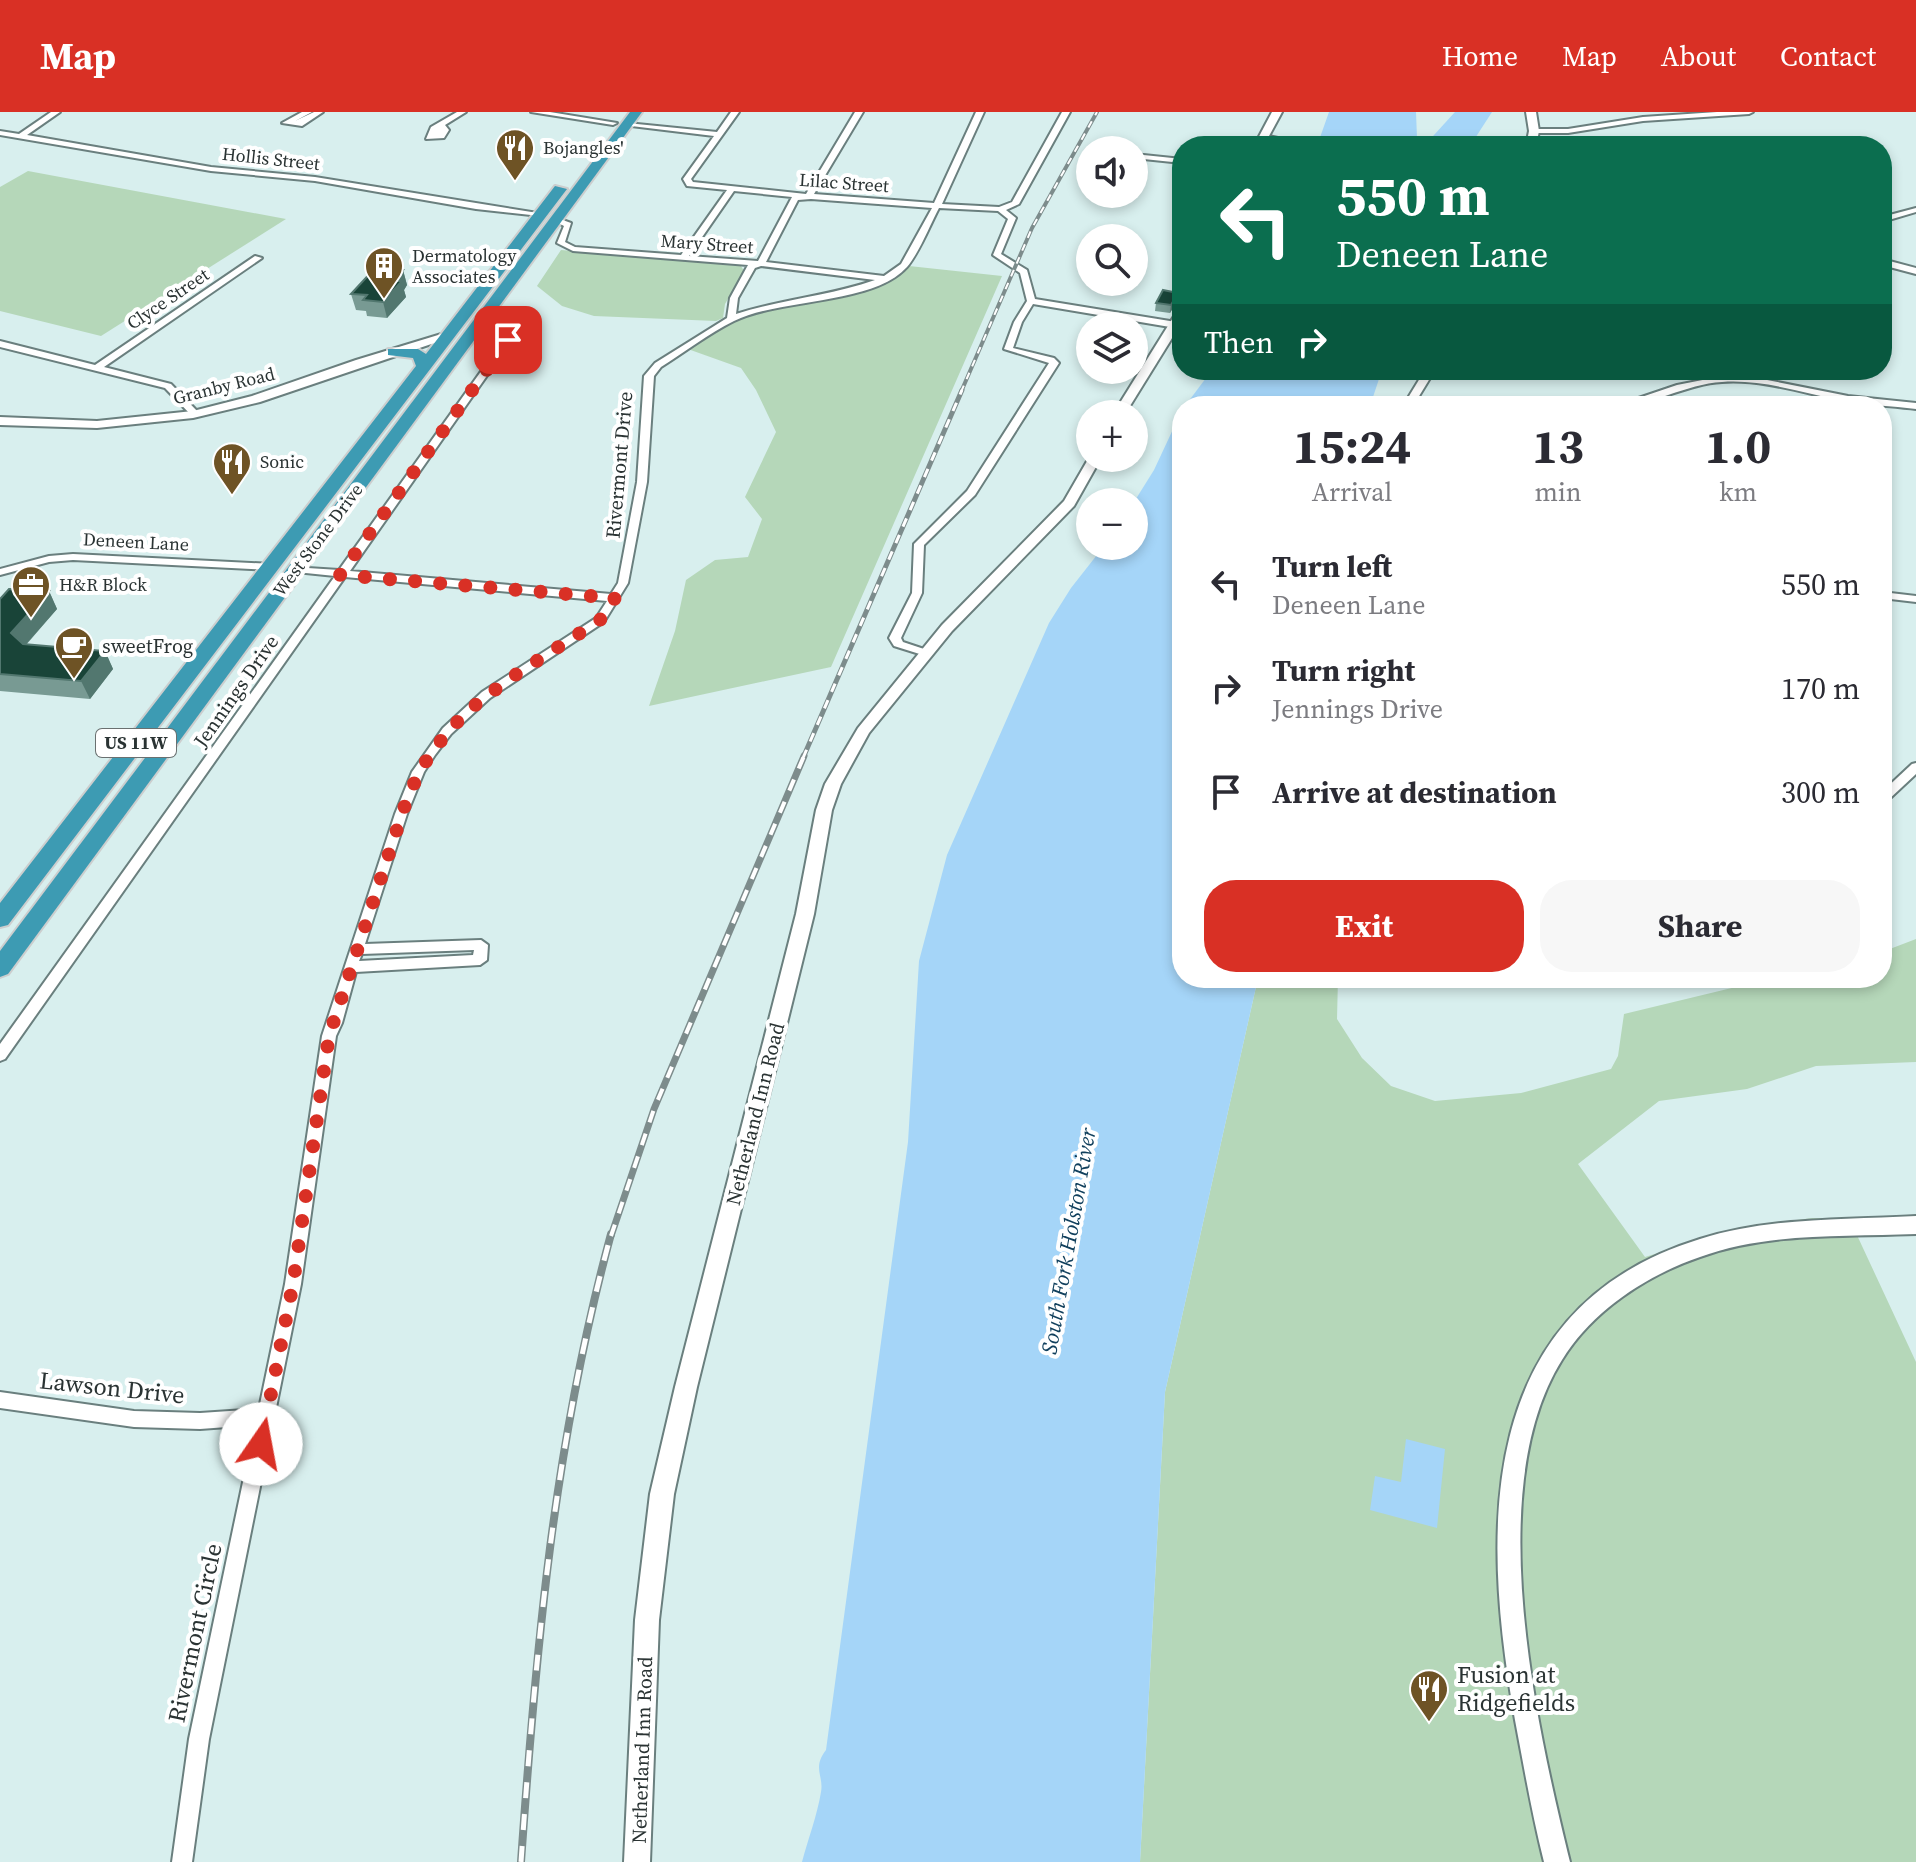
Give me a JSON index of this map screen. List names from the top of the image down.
{
  "streets": {
    "highway": ["West Stone Drive", "US 11W"],
    "main road": ["Granby Road", "Netherland Inn Road"],
    "street": [
      "Hollis Street",
      "Lilac Street",
      "Mary Street",
      "Clyce Street",
      "Rivermont Drive",
      "Deneen Lane",
      "Jennings Drive",
      "Lawson Drive",
      "Rivermont Circle"
    ]
  },
  "crossings": [
    ["Hollis Street", "West Stone Drive"],
    ["Mary Street", "West Stone Drive"],
    ["Granby Road", "West Stone Drive"],
    ["Rivermont Drive", "Lawson Drive"],
    ["Rivermont Drive", "Rivermont Circle"],
    ["West Stone Drive", "Deneen Lane"],
    ["West Stone Drive", "Jennings Drive"],
    ["Lawson Drive", "Rivermont Circle"]
  ],
  "water": ["South Fork Holston River"],
  "places": {
    "restaurant": ["Bojangles'", "Sonic", "Fusion at Ridgefields"],
    "building": ["Dermatology Associates"],
    "office": ["H&R Block"],
    "cafe": ["sweetFrog"]
  },
  "page": {
    "header": "Map",
    "nav": [
      "Home",
      "Map",
      "About",
      "Contact"
    ],
    "map_buttons": ["+", "−"],
    "turn": ["550 m", "Deneen Lane"],
    "then": "Then",
    "eta": [
      "15:24",
      "Arrival",
      "13",
      "min",
      "1.0",
      "km"
    ],
    "list": [
      {
        "name": "Turn left",
        "note": "Deneen Lane",
        "value": "550 m"
      },
      {
        "name": "Turn right",
        "note": "Jennings Drive",
        "value": "170 m"
      },
      {
        "name": "Arrive at destination",
        "value": "300 m"
      }
    ],
    "buttons": ["Exit", "Share"]
  }
}
